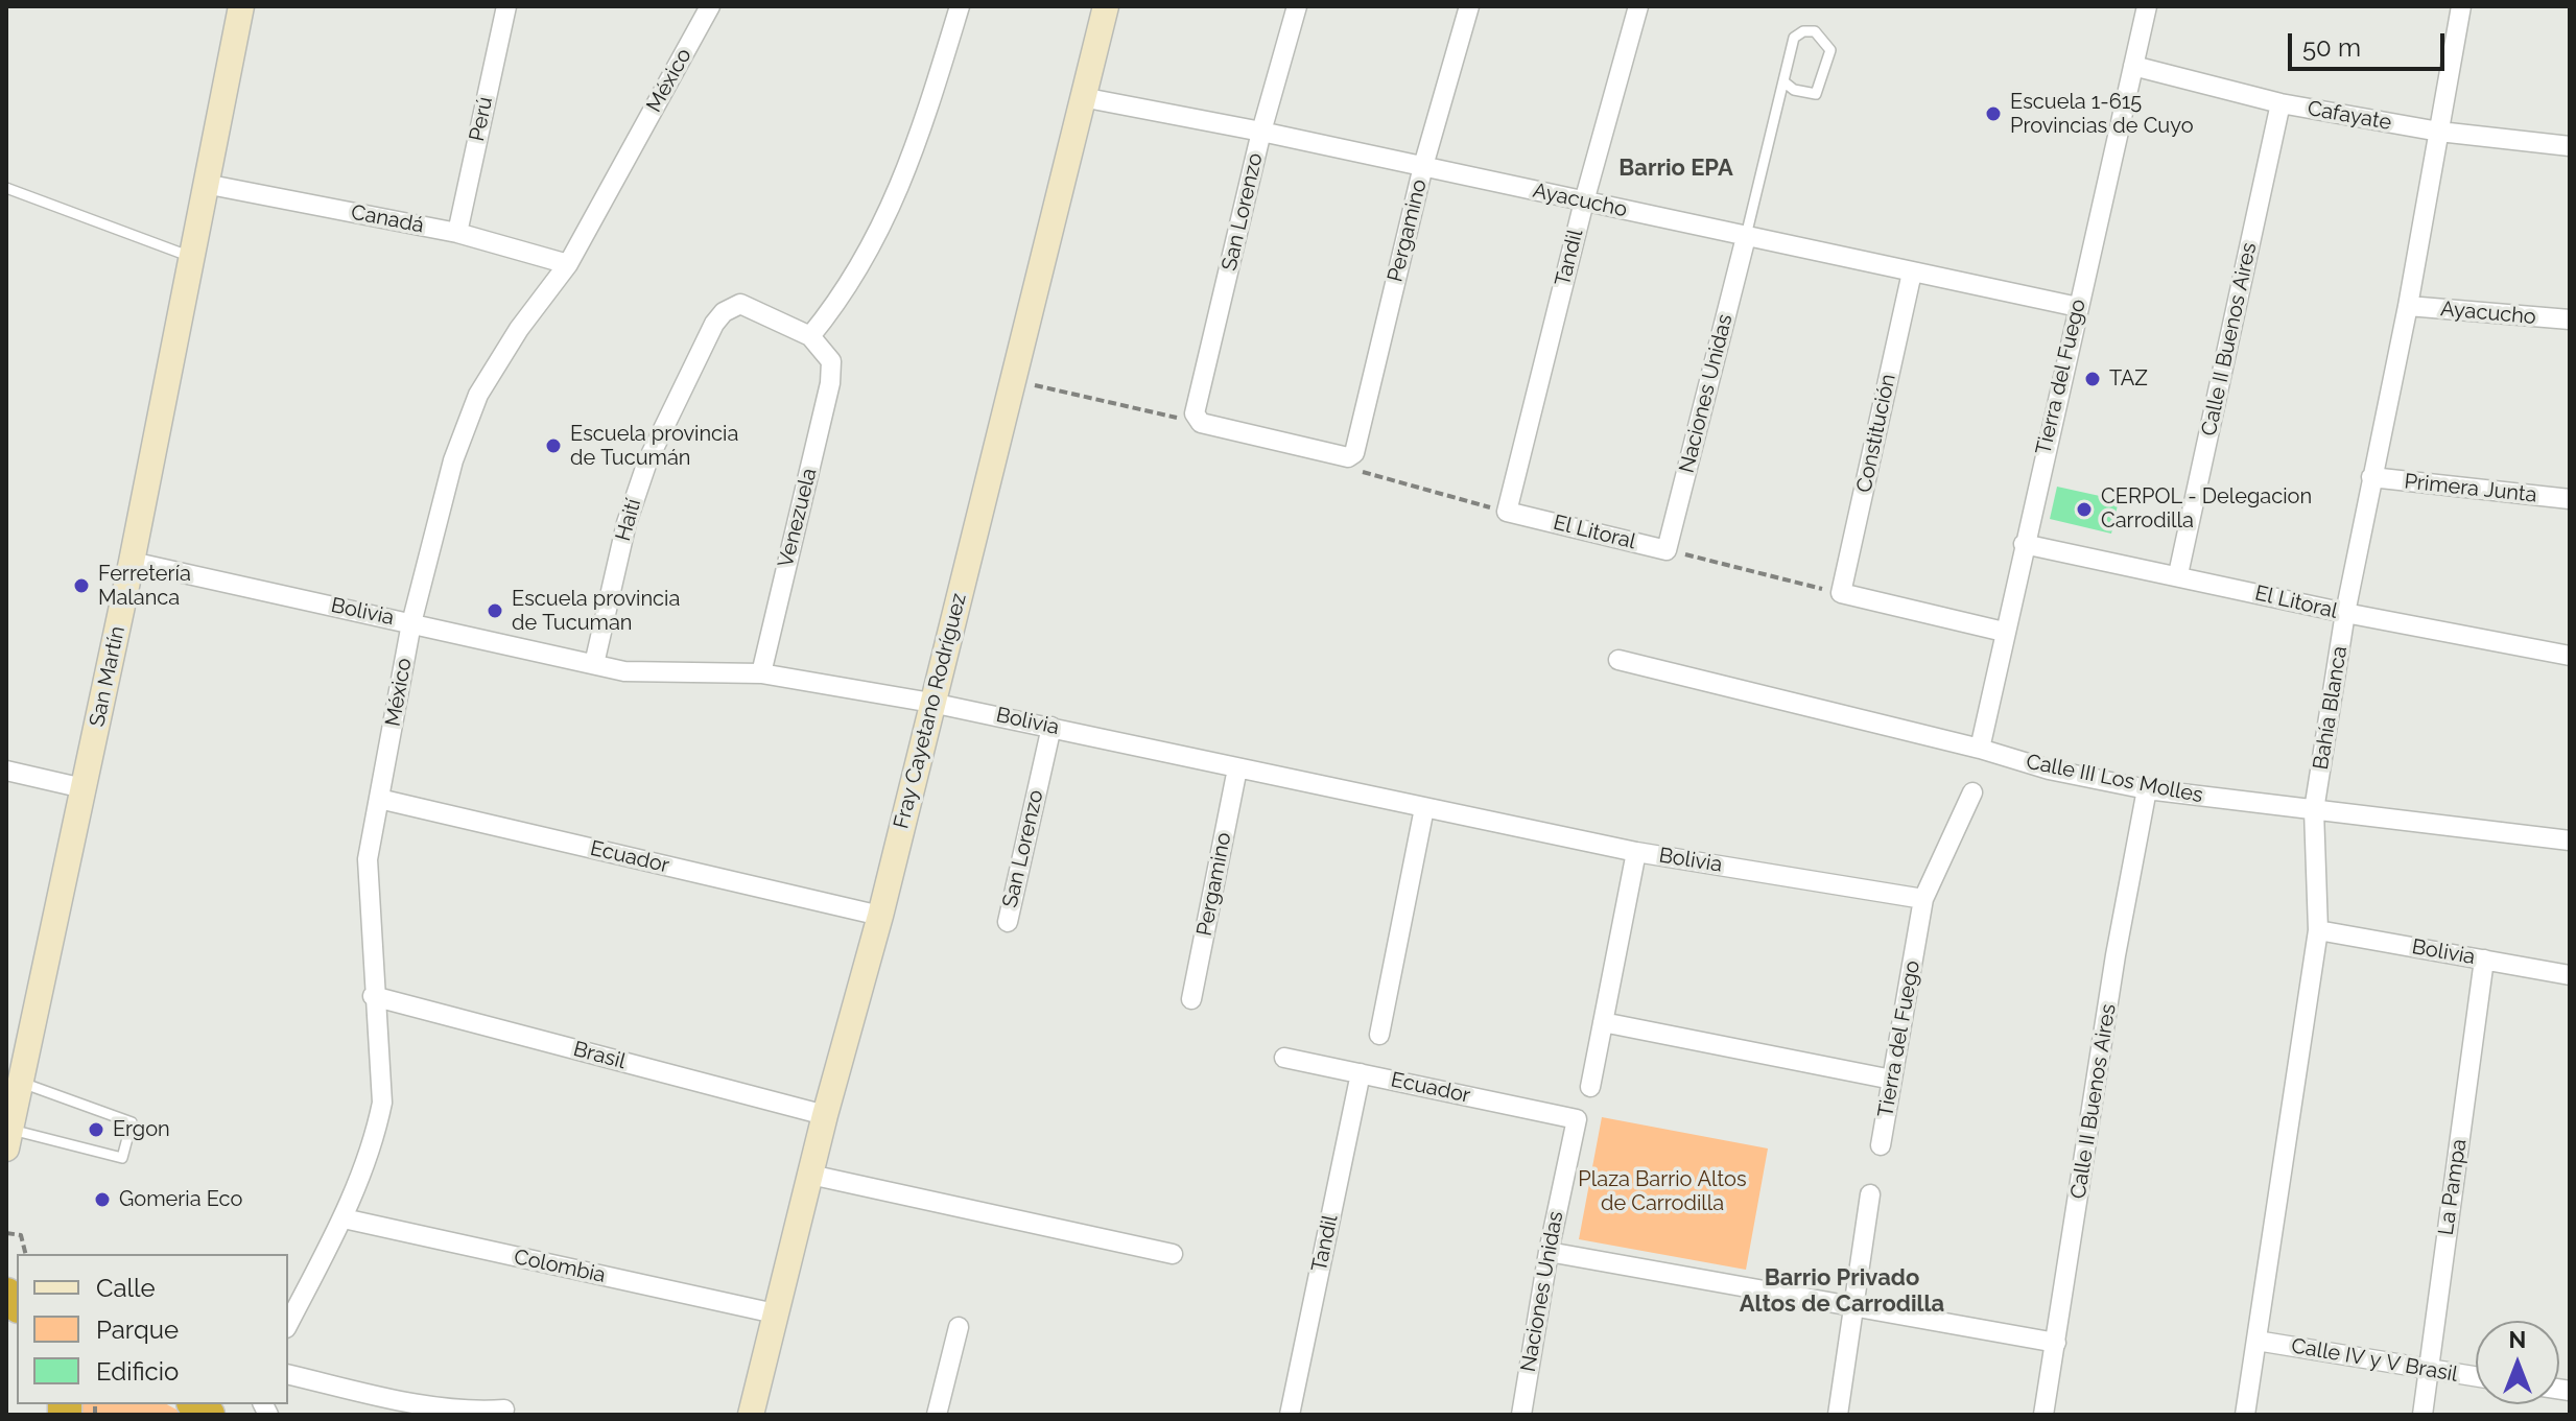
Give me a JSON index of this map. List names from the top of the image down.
{
  "streets": {
    "street": [
      "México",
      "Cafayate",
      "Perú",
      "Ayacucho",
      "San Lorenzo",
      "Canadá",
      "Pergamino",
      "Tandil",
      "Calle II Buenos Aires",
      "Tierra del Fuego",
      "Naciones Unidas",
      "Constitución",
      "Primera Junta",
      "Venezuela",
      "Haití",
      "El Litoral",
      "Bolivia",
      "San Martín",
      "Bahía Blanca",
      "Fray Cayetano Rodríguez",
      "Calle III Los Molles",
      "Ecuador",
      "Brasil",
      "La Pampa",
      "Colombia",
      "Calle IV y V Brasil"
    ]
  },
  "crossings": [
    ["México", "Canadá"],
    ["México", "Bolivia"],
    ["México", "Ecuador"],
    ["México", "Brasil"],
    ["México", "Colombia"],
    ["Cafayate", "Calle II Buenos Aires"],
    ["Cafayate", "Tierra del Fuego"],
    ["Cafayate", "Bahía Blanca"],
    ["Perú", "Canadá"],
    ["Ayacucho", "San Lorenzo"],
    ["Ayacucho", "Pergamino"],
    ["Ayacucho", "Tandil"],
    ["Ayacucho", "Tierra del Fuego"],
    ["Ayacucho", "Naciones Unidas"],
    ["Ayacucho", "Constitución"],
    ["Ayacucho", "Bahía Blanca"],
    ["Ayacucho", "Fray Cayetano Rodríguez"],
    ["San Lorenzo", "Bolivia"],
    ["Canadá", "San Martín"],
    ["Pergamino", "Bolivia"],
    ["Tandil", "El Litoral"],
    ["Tandil", "Ecuador"],
    ["Calle II Buenos Aires", "El Litoral"],
    ["Calle II Buenos Aires", "Calle III Los Molles"],
    ["Tierra del Fuego", "El Litoral"],
    ["Tierra del Fuego", "Bolivia"],
    ["Tierra del Fuego", "Calle III Los Molles"],
    ["Naciones Unidas", "El Litoral"],
    ["Naciones Unidas", "Ecuador"],
    ["Primera Junta", "Bahía Blanca"],
    ["Venezuela", "Haití"],
    ["Venezuela", "Bolivia"],
    ["Haití", "Bolivia"],
    ["El Litoral", "Bahía Blanca"],
    ["Bolivia", "San Martín"],
    ["Bolivia", "Bahía Blanca"],
    ["Bolivia", "Fray Cayetano Rodríguez"],
    ["Bolivia", "La Pampa"],
    ["Bahía Blanca", "Calle III Los Molles"],
    ["Bahía Blanca", "Calle IV y V Brasil"],
    ["Fray Cayetano Rodríguez", "Ecuador"],
    ["Fray Cayetano Rodríguez", "Brasil"],
    ["Fray Cayetano Rodríguez", "Colombia"],
    ["La Pampa", "Calle IV y V Brasil"]
  ],
  "districts": ["Barrio EPA", "Barrio Privado Altos de Carrodilla"],
  "parks": ["Plaza Barrio Altos de Carrodilla"],
  "places": [
    "Escuela 1-615 Provincias de Cuyo",
    "TAZ",
    "Escuela provincia de Tucumán",
    "CERPOL - Delegacion Carrodilla",
    "Ferretería Malanca",
    "Escuela provincia de Tucuman",
    "Ergon",
    "Gomeria Eco"
  ],
  "legend": ["Calle", "Parque", "Edificio"],
  "scale_bar": "50 m",
  "north": "top"
}
